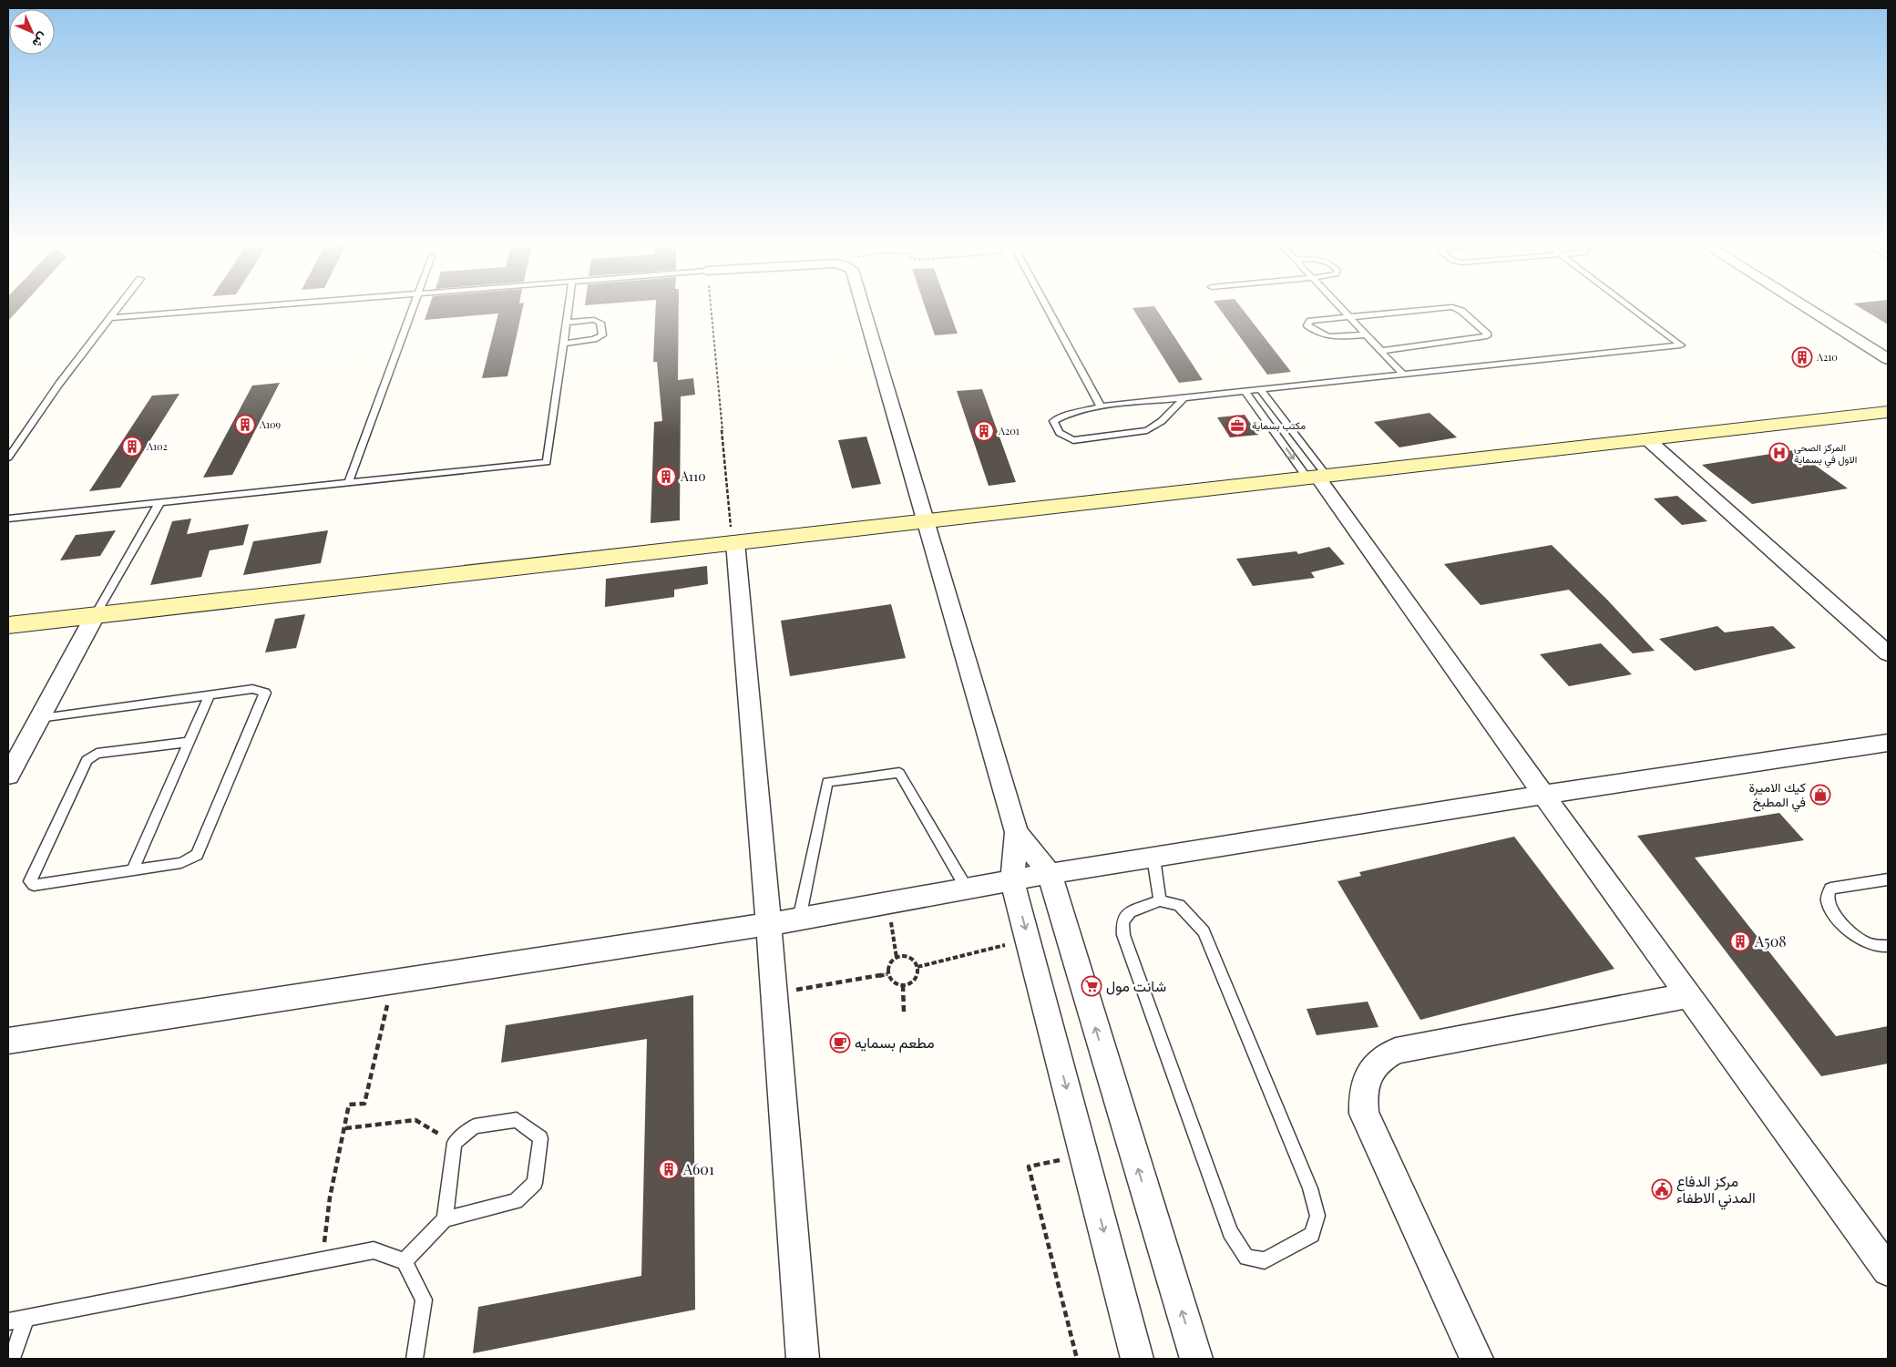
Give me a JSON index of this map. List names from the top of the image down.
{
  "places": {
    "building": [
      "A210",
      "A109",
      "A201",
      "A102",
      "A110",
      "A508",
      "A601"
    ],
    "office": ["مكتب بسماية"],
    "hospital": ["المركز الصحي الاول في بسماية"],
    "shop": ["كيك الاميرة في المطبخ"],
    "supermarket": ["شانت مول"],
    "cafe": ["مطعم بسمايه"],
    "public building": ["مركز الدفاع المدني الاطفاء"]
  },
  "north": "bottom right"
}
